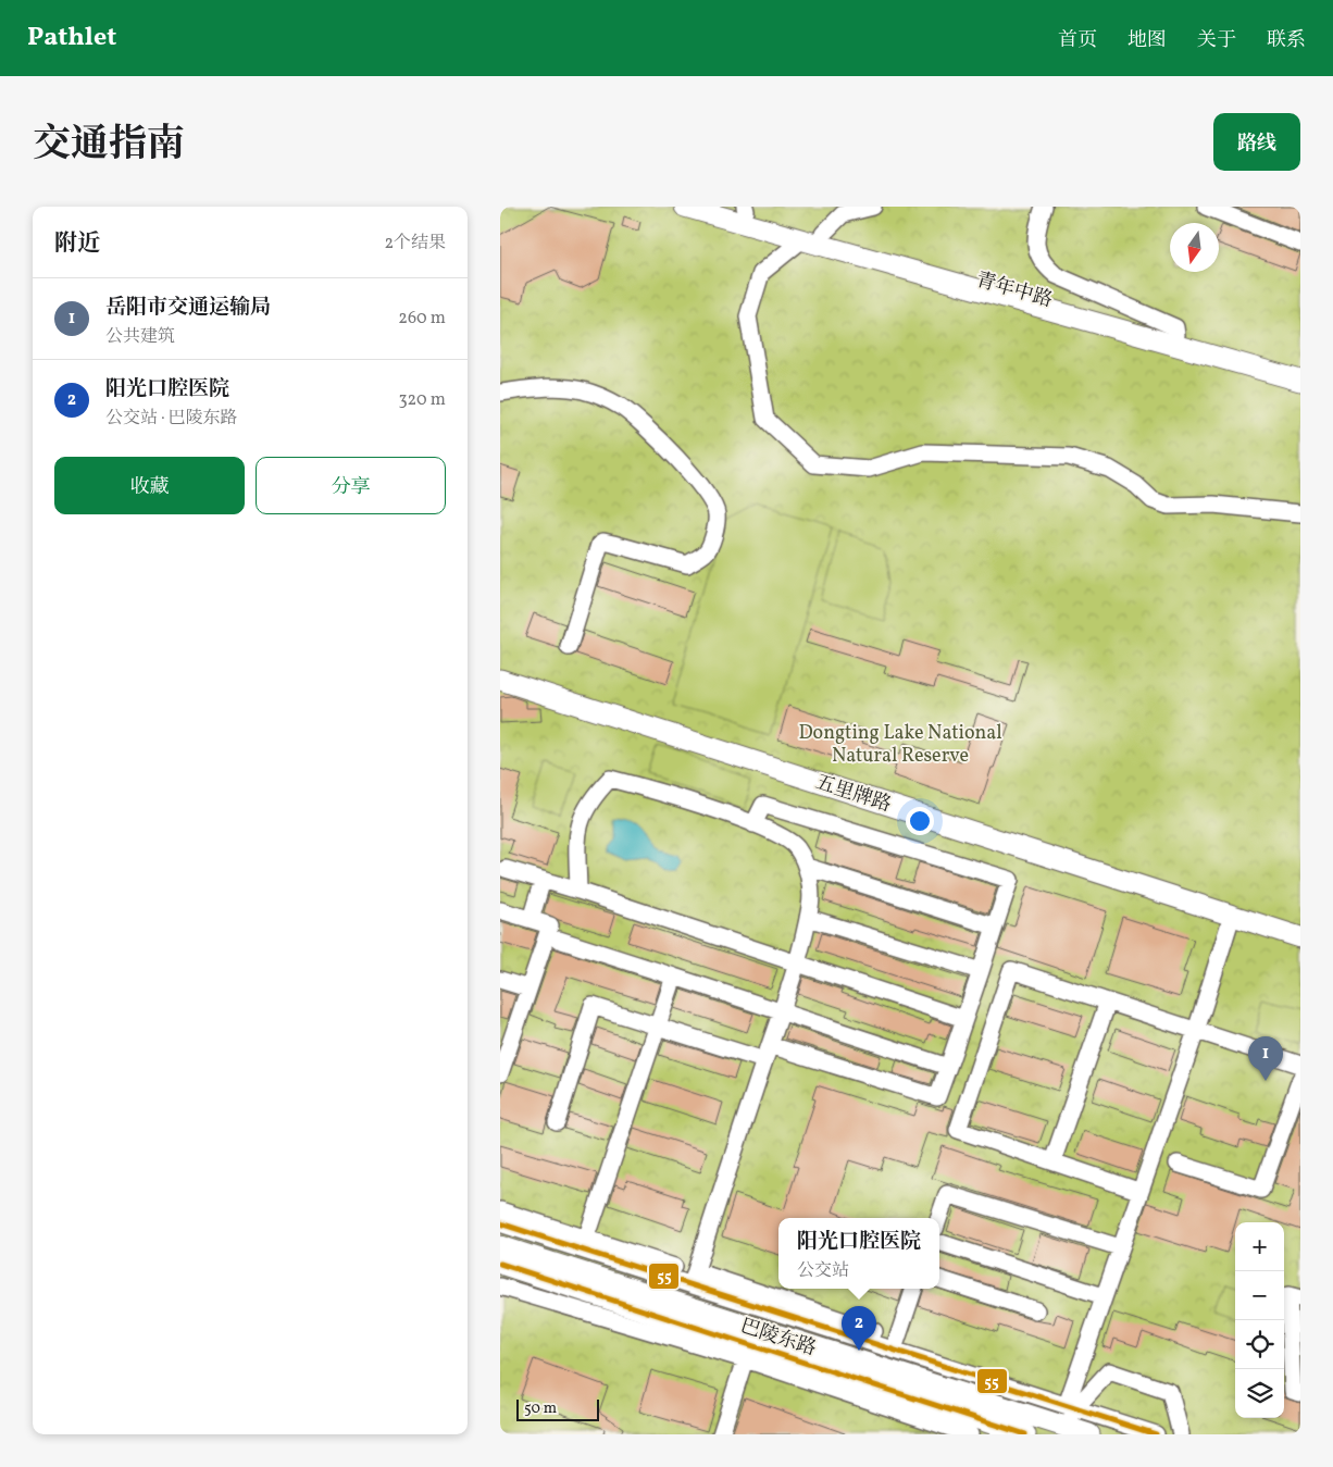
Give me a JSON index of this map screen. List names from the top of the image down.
{
  "streets": {
    "main road": ["青年中路", "五里牌路", "巴陵东路"]
  },
  "parks": ["Dongting Lake National Natural Reserve"],
  "lines": ["transit line 55"],
  "scale_bar": "50 m",
  "north": "bottom",
  "page": {
    "header": "Pathlet",
    "nav": [
      "首页",
      "地图",
      "关于",
      "联系"
    ],
    "title": "交通指南",
    "buttons": [
      "路线",
      ["收藏", "分享"]
    ],
    "heading": ["附近", "2个结果"],
    "list": [
      {
        "mark": "1",
        "name": "岳阳市交通运输局",
        "note": "公共建筑",
        "value": "260 m"
      },
      {
        "mark": "2",
        "name": "阳光口腔医院",
        "note": "公交站 · 巴陵东路",
        "value": "320 m"
      }
    ],
    "pins": ["1", "2"],
    "popup": ["阳光口腔医院", "公交站"],
    "map_buttons": ["+", "−"],
    "scale": "50 m"
  }
}
